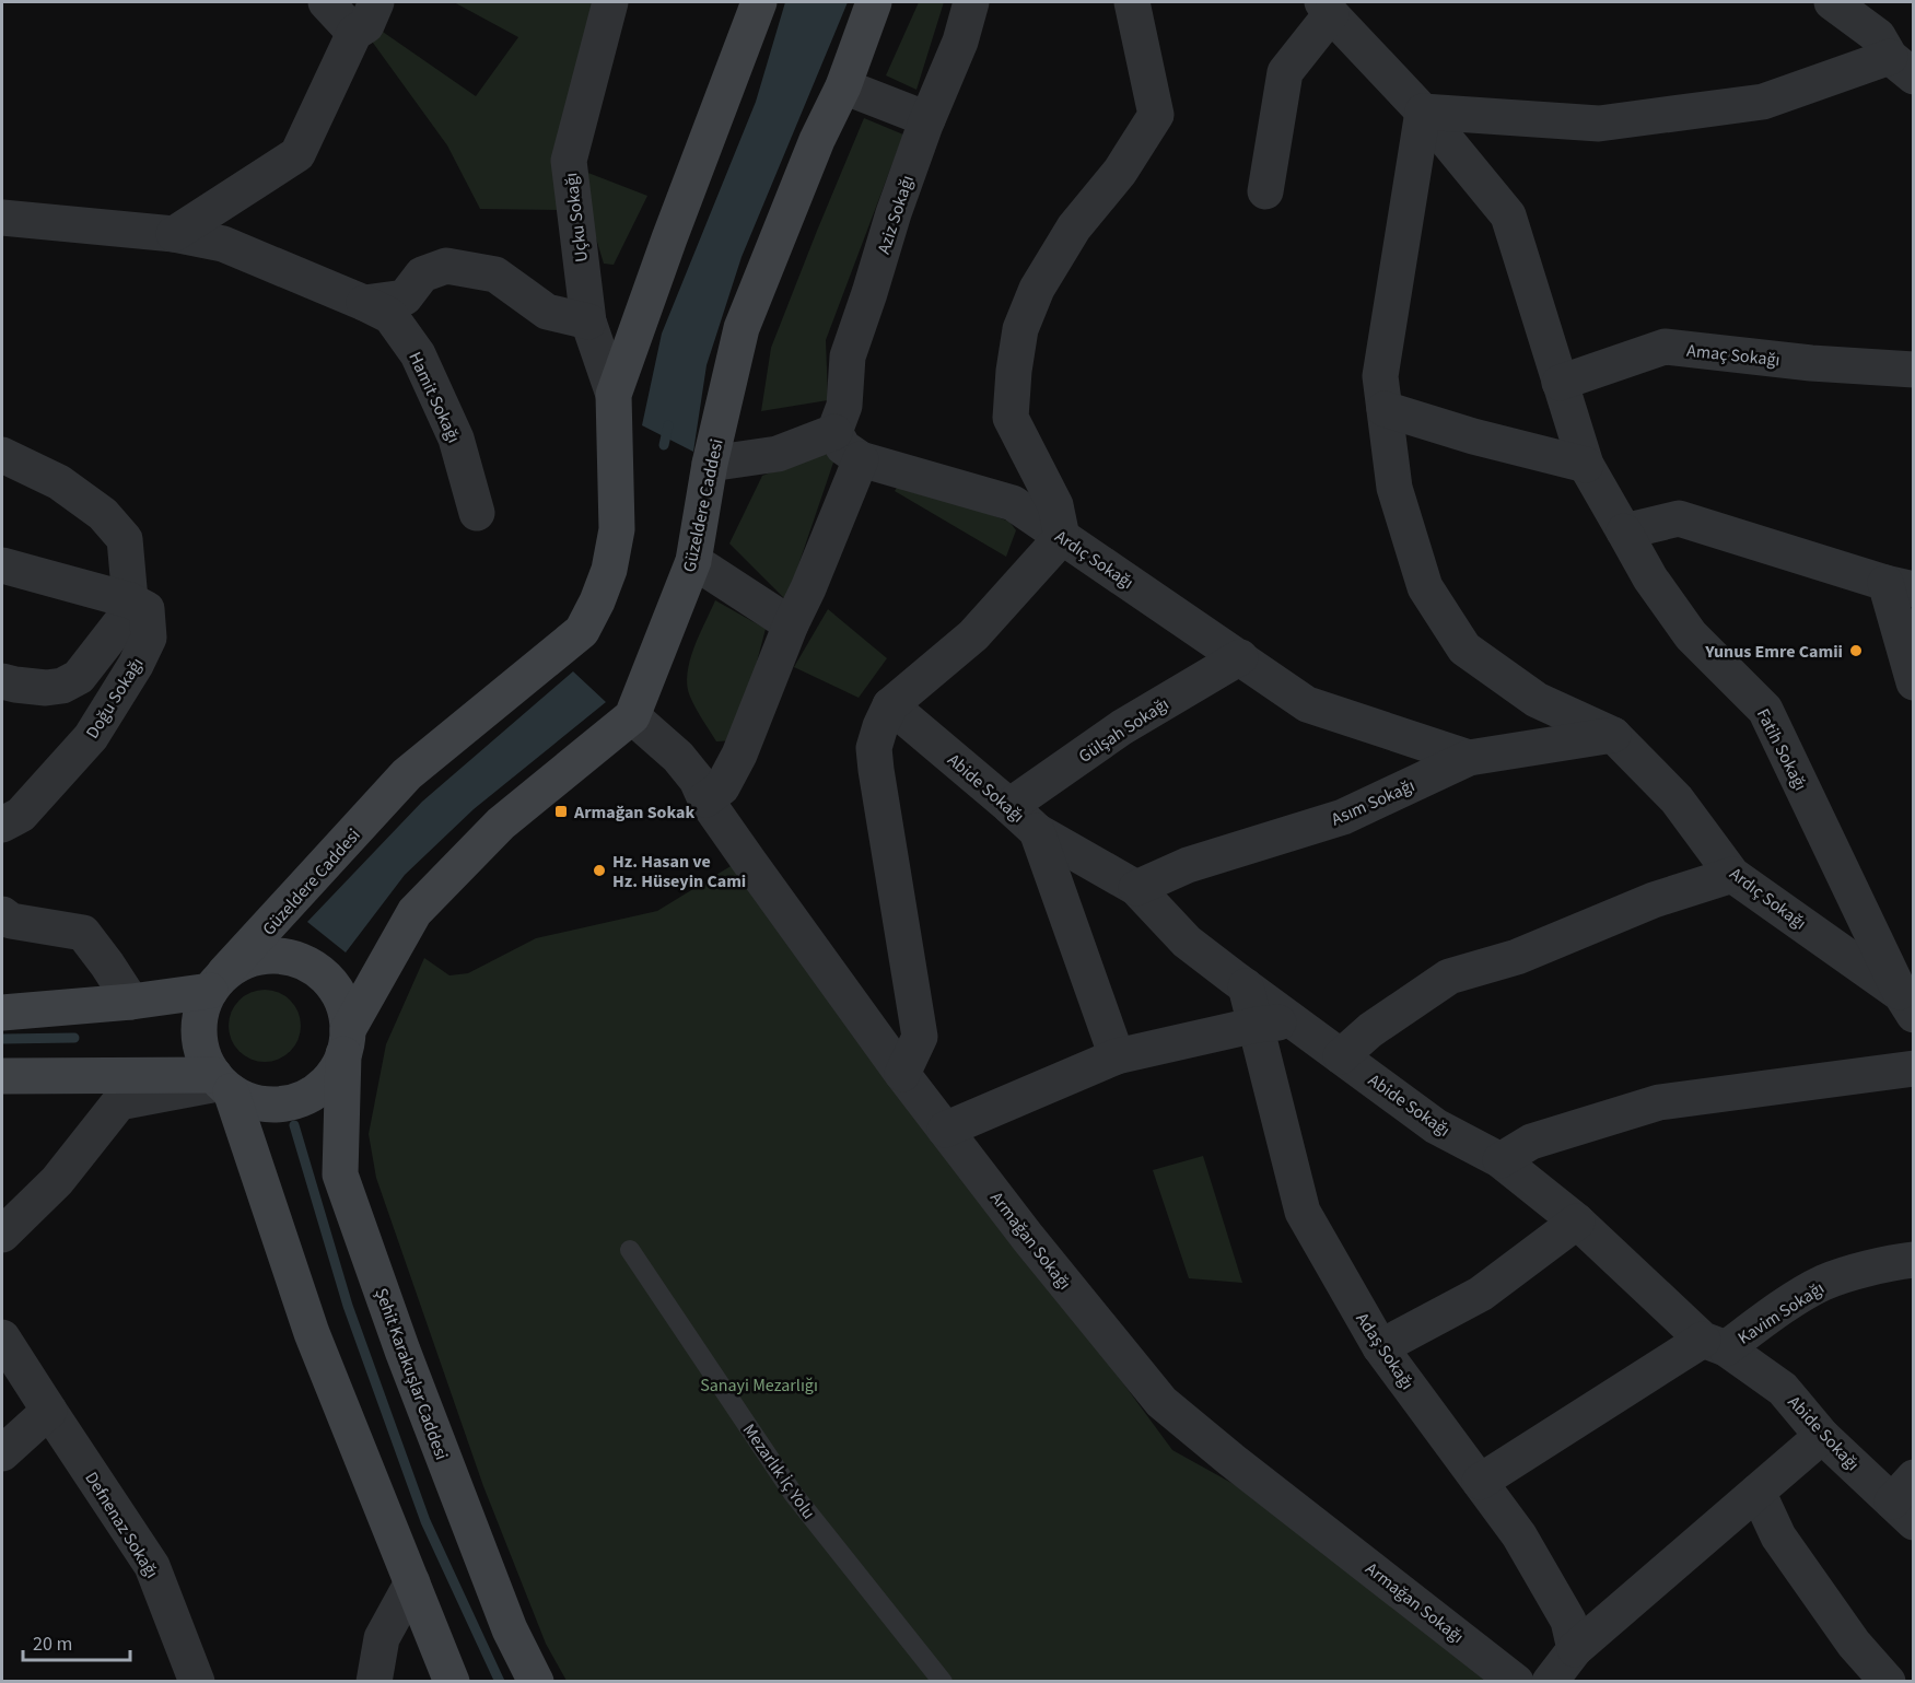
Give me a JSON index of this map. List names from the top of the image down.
{
  "streets": {
    "main road": ["Güzeldere Caddesi", "Şehit Karakuşlar Caddesi"],
    "street": [
      "Aziz Sokağı",
      "Uçku Sokağı",
      "Amaç Sokağı",
      "Hamit Sokağı",
      "Ardıç Sokağı",
      "Doğu Sokağı",
      "Gülşah Sokağı",
      "Fatih Sokağı",
      "Abide Sokağı",
      "Asım Sokağı",
      "Armağan Sokağı",
      "Kavim Sokağı",
      "Adaş Sokağı",
      "Defnenaz Sokağı"
    ],
    "lane": ["Mezarlık İç Yolu"]
  },
  "crossings": [
    ["Aziz Sokağı", "Ardıç Sokağı"],
    ["Uçku Sokağı", "Güzeldere Caddesi"],
    ["Amaç Sokağı", "Fatih Sokağı"],
    ["Güzeldere Caddesi", "Armağan Sokağı"],
    ["Güzeldere Caddesi", "Şehit Karakuşlar Caddesi"],
    ["Ardıç Sokağı", "Gülşah Sokağı"],
    ["Ardıç Sokağı", "Fatih Sokağı"],
    ["Ardıç Sokağı", "Asım Sokağı"],
    ["Gülşah Sokağı", "Abide Sokağı"],
    ["Abide Sokağı", "Asım Sokağı"],
    ["Abide Sokağı", "Kavim Sokağı"],
    ["Abide Sokağı", "Adaş Sokağı"],
    ["Kavim Sokağı", "Adaş Sokağı"]
  ],
  "parks": ["Sanayi Mezarlığı"],
  "places": {
    "other": ["Yunus Emre Camii", "Hz. Hasan ve Hz. Hüseyin Cami"],
    "transit": ["Armağan Sokak"]
  },
  "scale_bar": "20 m"
}
